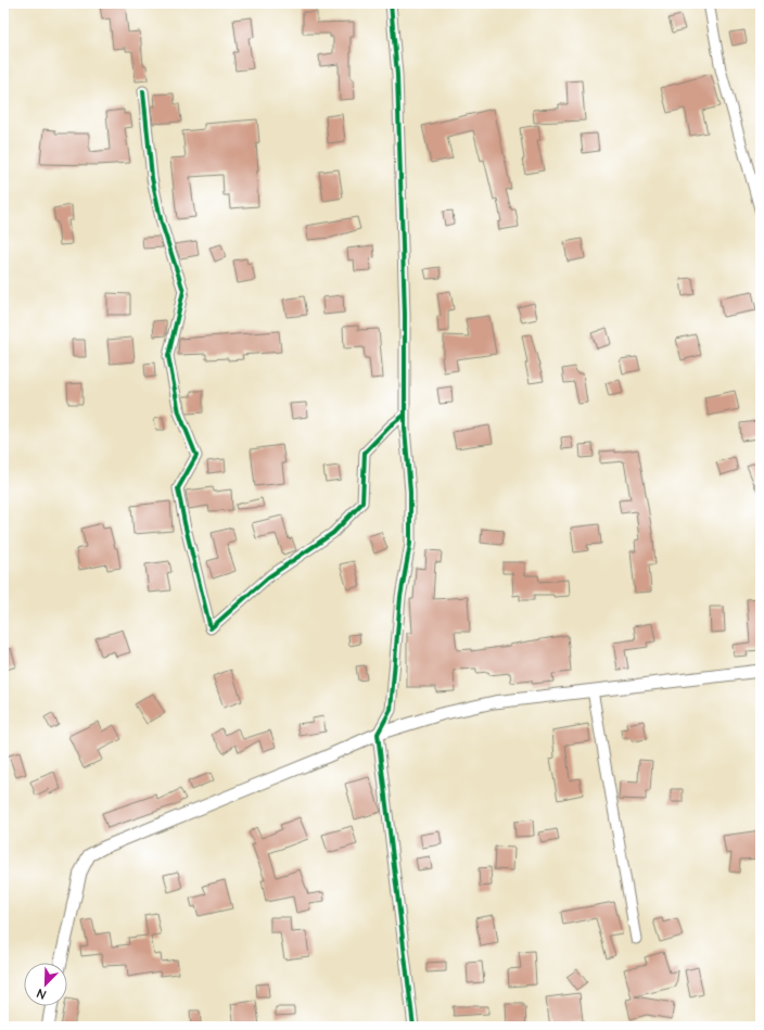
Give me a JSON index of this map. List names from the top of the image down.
{
  "north": "bottom left"
}
